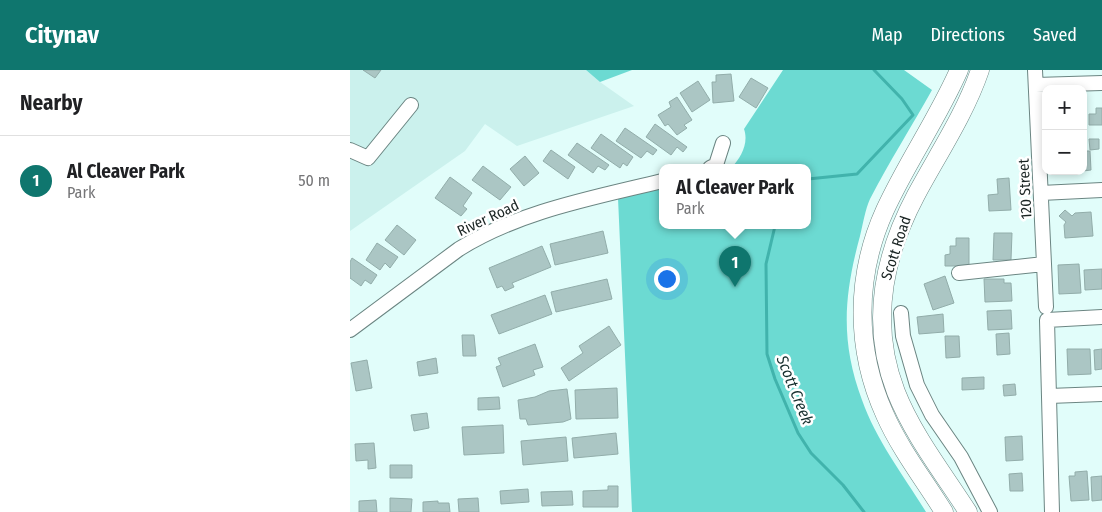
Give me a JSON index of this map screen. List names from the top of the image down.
{
  "streets": {
    "main road": ["Scott Road"],
    "street": ["120 Street", "River Road"]
  },
  "water": ["Scott Creek"],
  "page": {
    "header": "Citynav",
    "nav": ["Map", "Directions", "Saved"],
    "heading": "Nearby",
    "map_buttons": ["+", "−"],
    "list": [
      {
        "mark": "1",
        "name": "Al Cleaver Park",
        "note": "Park",
        "value": "50 m"
      }
    ],
    "popup": ["Al Cleaver Park", "Park"],
    "pins": "1"
  }
}
